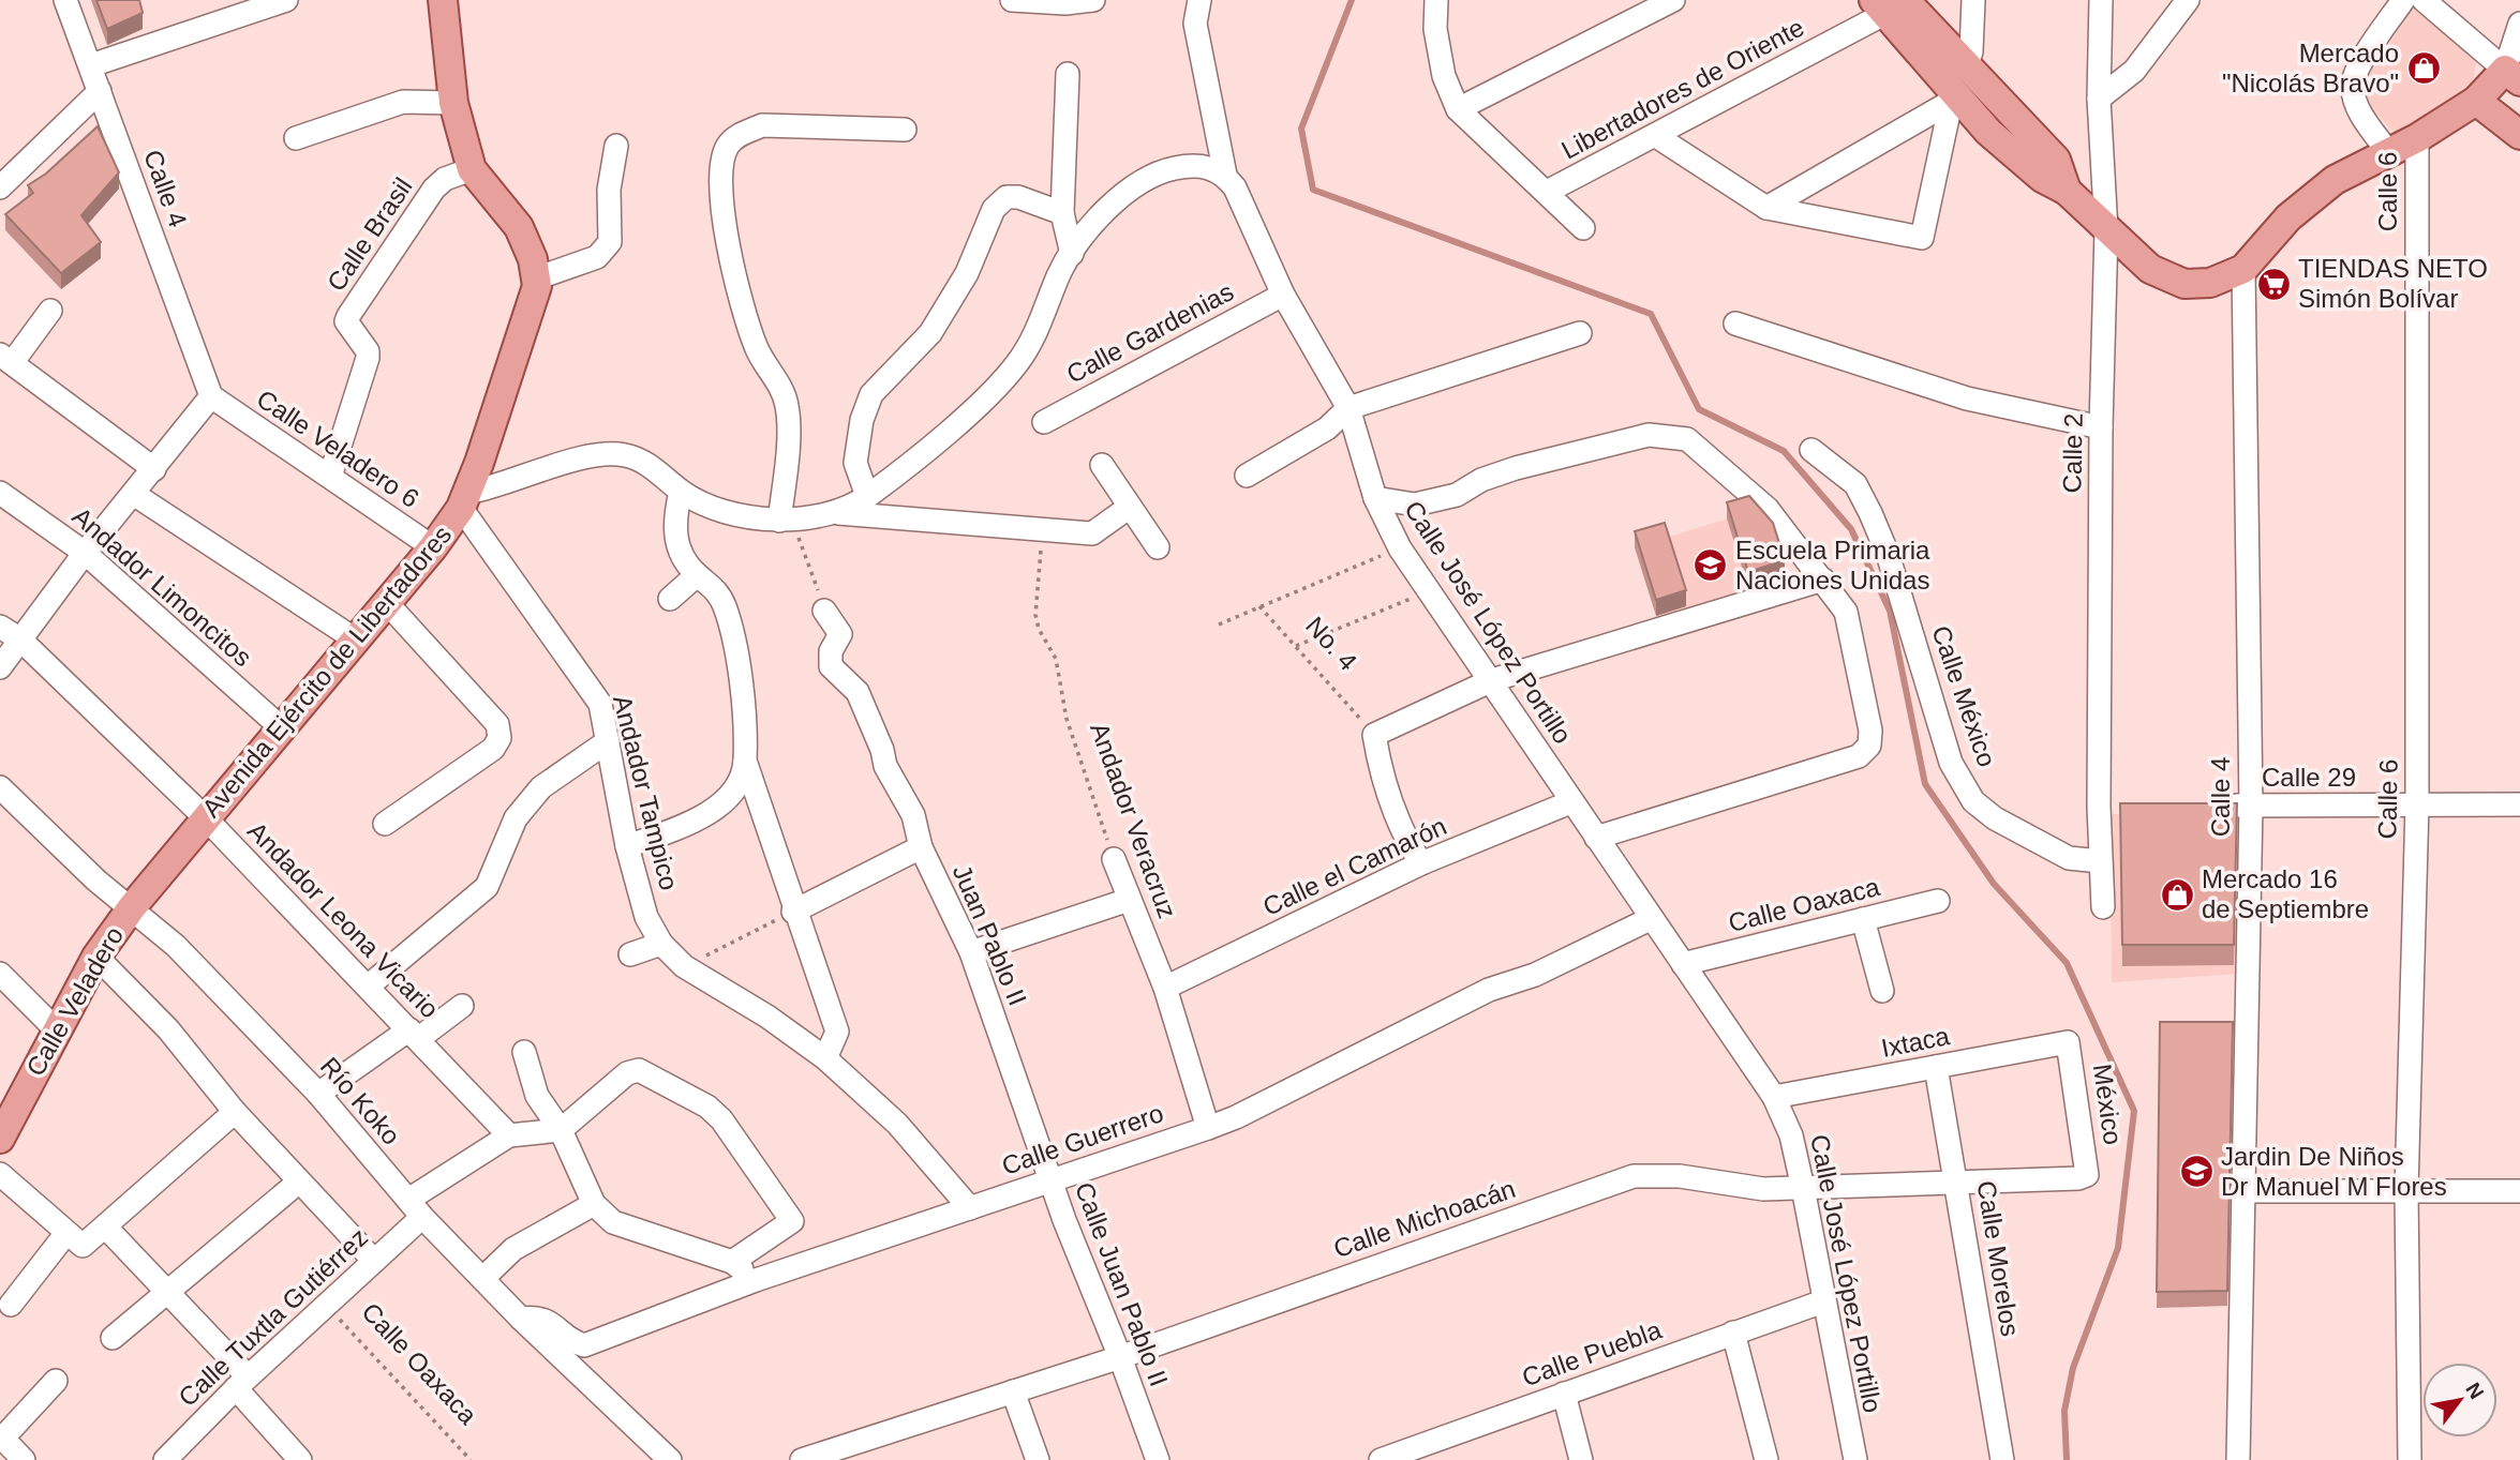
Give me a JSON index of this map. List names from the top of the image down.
{
  "streets": {
    "main road": ["Avenida Ejército de Libertadores", "Calle Veladero"],
    "street": [
      "Libertadores de Oriente",
      "Calle 4",
      "Calle 6",
      "Calle Brasil",
      "Calle Gardenias",
      "Calle Veladero 6",
      "Calle 2",
      "Andador Limoncitos",
      "Calle José López Portillo",
      "Calle México",
      "Calle 29",
      "Andador Tampico",
      "Andador Veracruz",
      "Calle el Camarón",
      "Calle Oaxaca",
      "Andador Leona Vicario",
      "Juan Pablo II",
      "Ixtaca",
      "Río Koko",
      "México",
      "Calle Guerrero",
      "Calle Michoacán",
      "Calle Morelos",
      "Calle Juan Pablo II",
      "Calle Tuxtla Gutiérrez",
      "Calle Puebla"
    ],
    "path": ["No. 4"]
  },
  "crossings": [
    ["Calle 4", "Calle Veladero 6"],
    ["Calle 4", "Calle 29"],
    ["Calle 6", "Calle 29"],
    ["Calle Brasil", "Calle Veladero 6"],
    ["Calle Brasil", "Avenida Ejército de Libertadores"],
    ["Calle Gardenias", "Calle José López Portillo"],
    ["Calle Veladero 6", "Avenida Ejército de Libertadores"],
    ["Calle 2", "Calle México"],
    ["Andador Limoncitos", "Avenida Ejército de Libertadores"],
    ["Calle José López Portillo", "No. 4"],
    ["Calle José López Portillo", "Calle el Camarón"],
    ["Calle José López Portillo", "Calle Oaxaca"],
    ["Calle José López Portillo", "Ixtaca"],
    ["Calle José López Portillo", "Calle Guerrero"],
    ["Calle José López Portillo", "Calle Michoacán"],
    ["Calle José López Portillo", "Calle Puebla"],
    ["Avenida Ejército de Libertadores", "Andador Tampico"],
    ["Avenida Ejército de Libertadores", "Andador Leona Vicario"],
    ["Avenida Ejército de Libertadores", "Calle Veladero"],
    ["Avenida Ejército de Libertadores", "Río Koko"],
    ["Andador Tampico", "Calle Guerrero"],
    ["Andador Veracruz", "Calle el Camarón"],
    ["Andador Veracruz", "Calle Guerrero"],
    ["Calle Oaxaca", "Calle Tuxtla Gutiérrez"],
    ["Andador Leona Vicario", "Calle Tuxtla Gutiérrez"],
    ["Juan Pablo II", "Calle Juan Pablo II"],
    ["Calle Veladero", "Río Koko"],
    ["Ixtaca", "México"],
    ["Ixtaca", "Calle Morelos"],
    ["Río Koko", "Calle Guerrero"],
    ["Río Koko", "Calle Tuxtla Gutiérrez"],
    ["México", "Calle Michoacán"],
    ["Calle Guerrero", "Calle Juan Pablo II"],
    ["Calle Michoacán", "Calle Morelos"],
    ["Calle Michoacán", "Calle Juan Pablo II"]
  ],
  "places": {
    "shop": ["Mercado \"Nicolás Bravo\"", "Mercado 16 de Septiembre"],
    "supermarket": ["TIENDAS NETO Simón Bolívar"],
    "school or university": ["Escuela Primaria Naciones Unidas", "Jardin De Niños Dr Manuel M Flores"]
  },
  "north": "top right"
}
